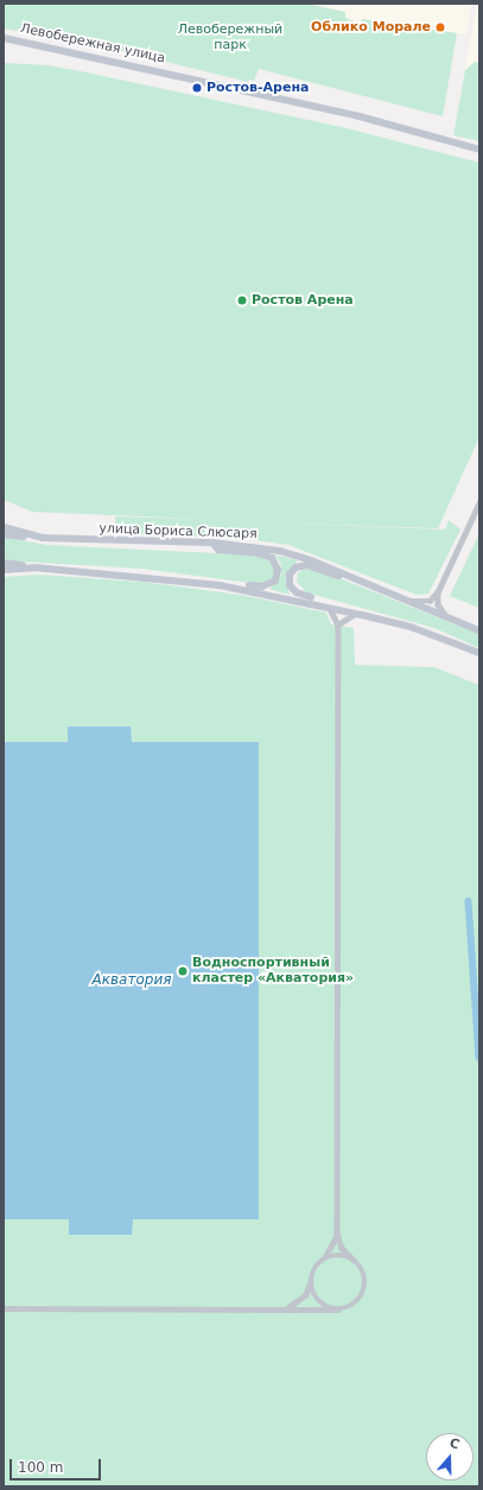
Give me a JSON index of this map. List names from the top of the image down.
{
  "streets": {
    "main road": ["Левобережная улица", "улица Бориса Слюсаря"]
  },
  "water": ["Акватория"],
  "parks": ["Левобережный парк"],
  "places": [
    "Облико Морале",
    "Ростов-Арена",
    "Ростов Арена",
    "Водноспортивный кластер «Акватория»"
  ],
  "scale_bar": "100 m",
  "north": "top"
}
